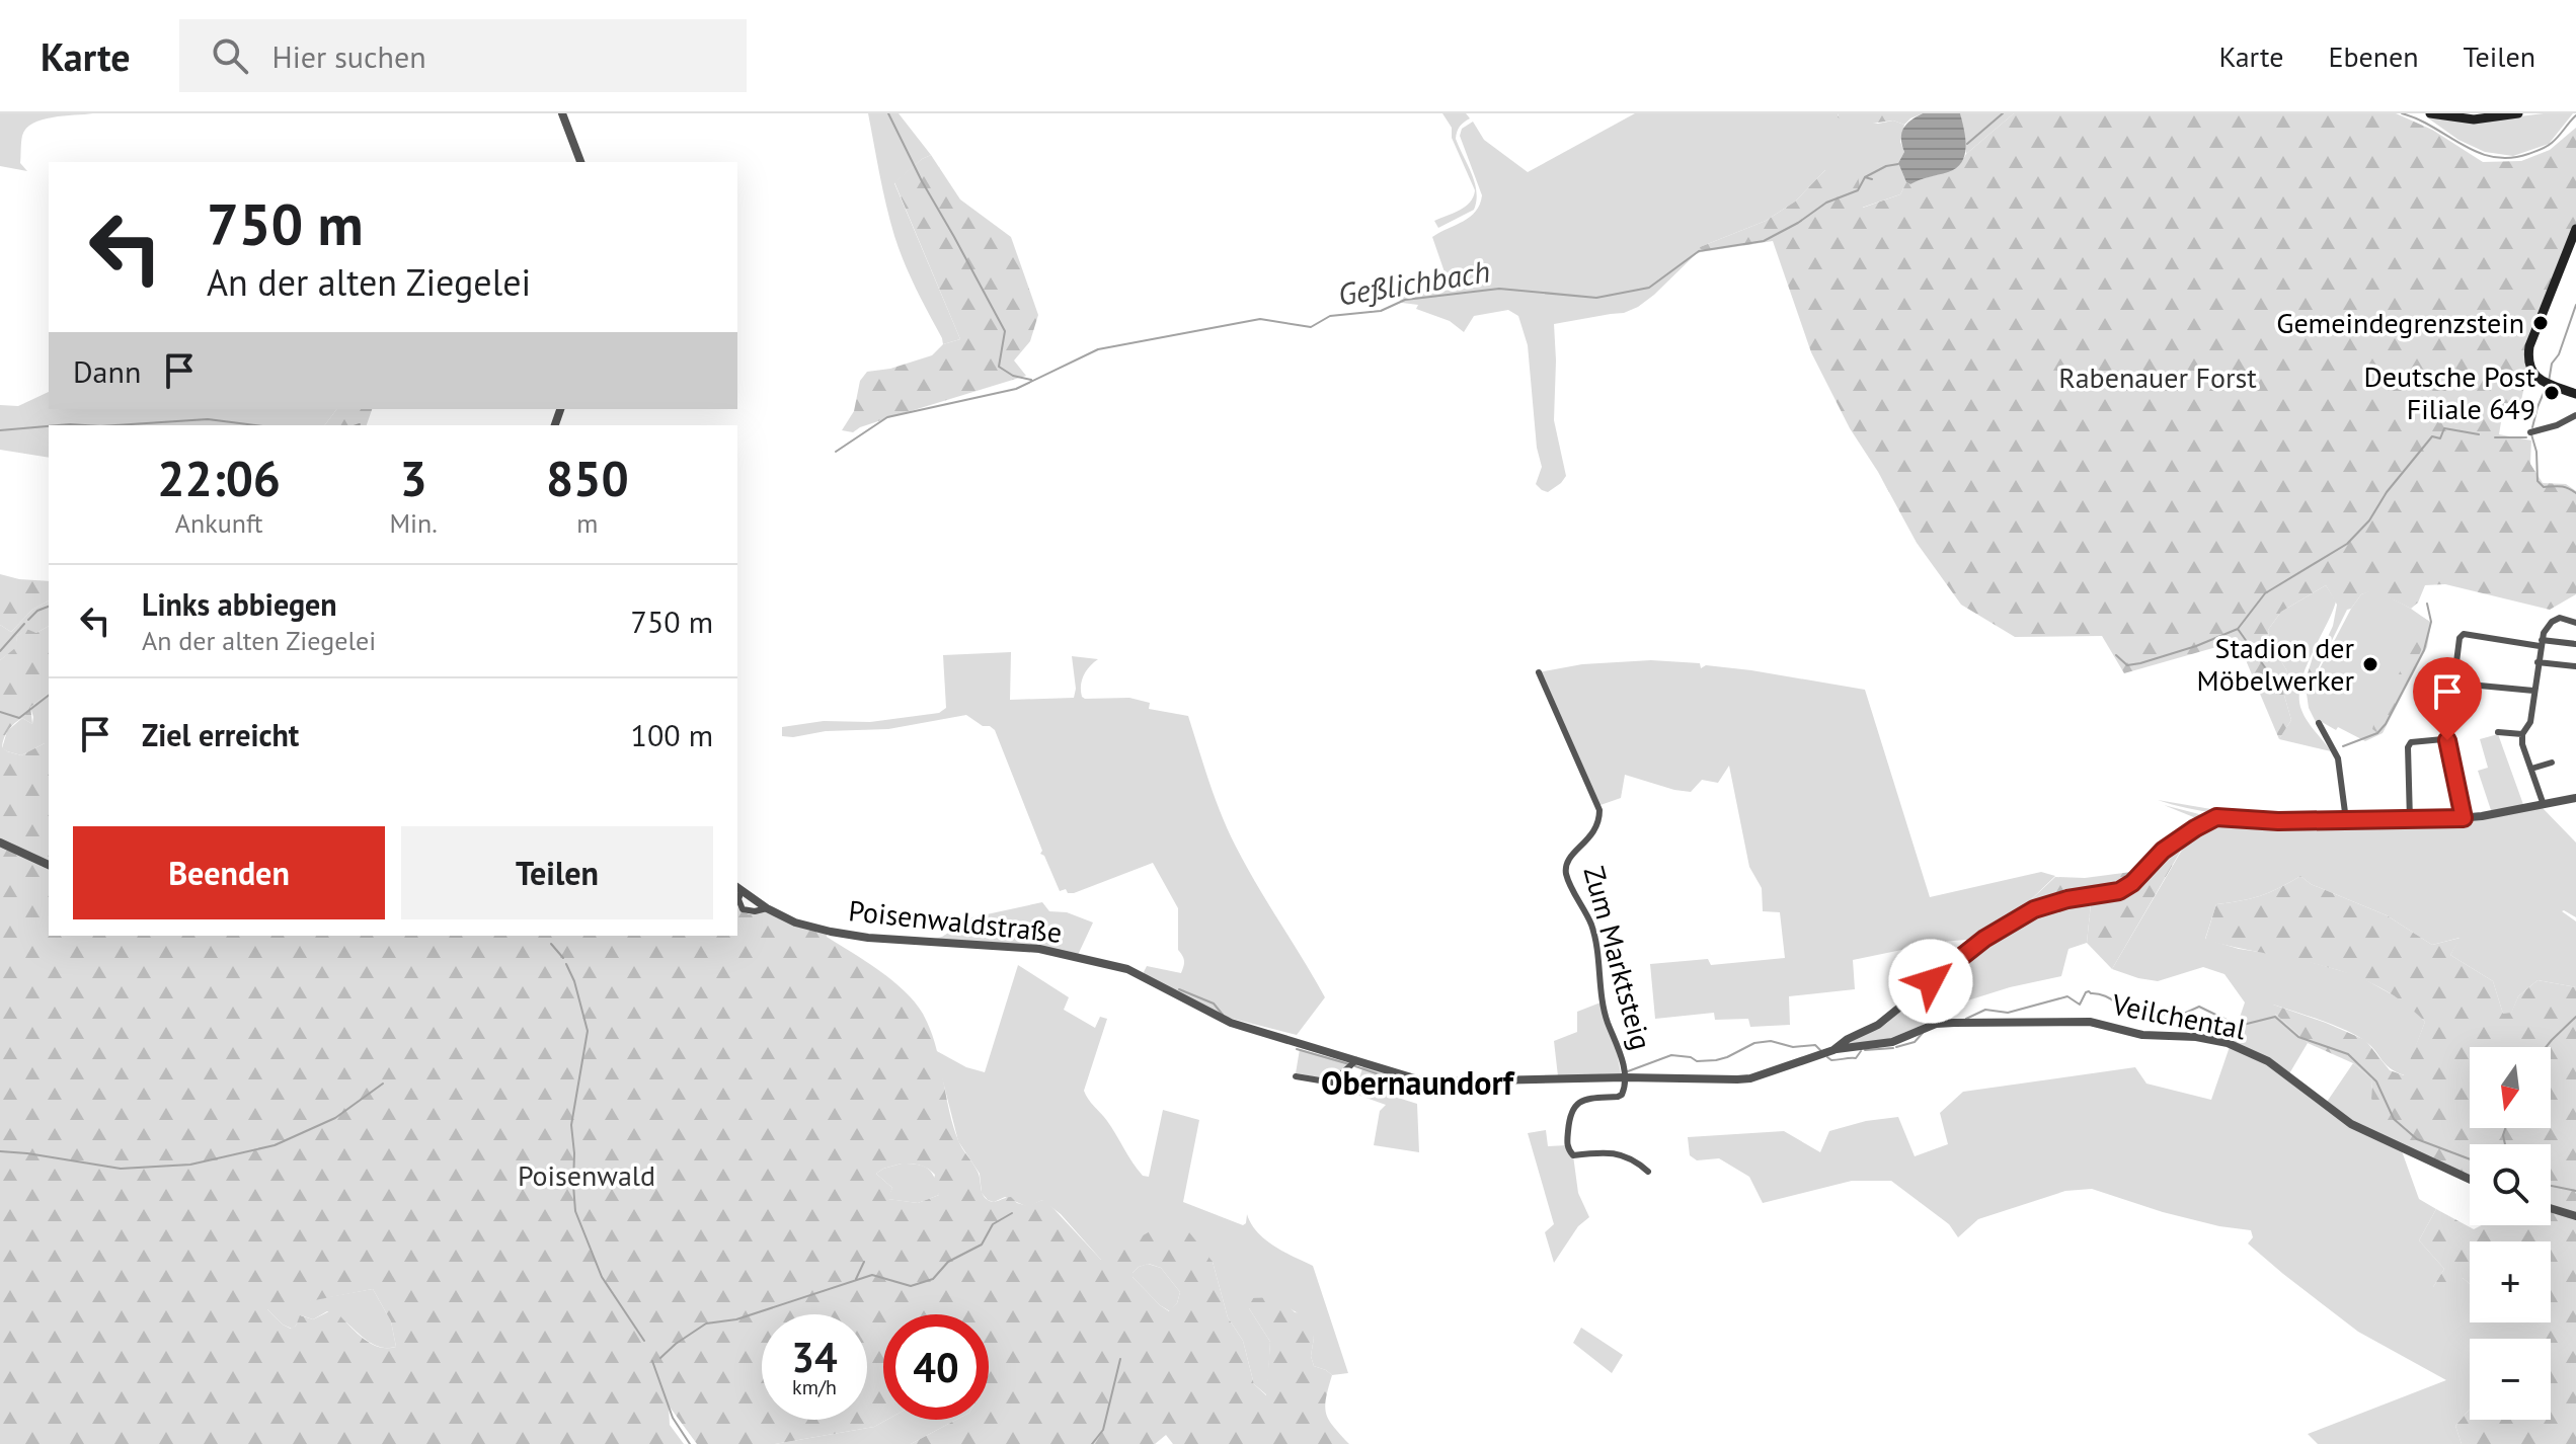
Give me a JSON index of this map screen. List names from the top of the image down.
{
  "streets": {
    "street": ["Poisenwaldstraße", "Zum Marktsteig", "Veilchental"]
  },
  "crossings": [
    ["Poisenwaldstraße", "Zum Marktsteig"],
    ["Poisenwaldstraße", "Veilchental"]
  ],
  "districts": ["Obernaundorf"],
  "water": ["Geßlichbach"],
  "parks": ["Rabenauer Forst", "Poisenwald"],
  "places": ["Gemeindegrenzstein", "Deutsche Post Filiale 649", "Stadion der Möbelwerker"],
  "north": "bottom",
  "page": {
    "header": "Karte",
    "search": "Hier suchen",
    "nav": ["Karte", "Ebenen", "Teilen"],
    "turn": ["750 m", "An der alten Ziegelei"],
    "then": "Dann",
    "eta": [
      "22:06",
      "Ankunft",
      "3",
      "Min.",
      "850",
      "m"
    ],
    "list": [
      {
        "name": "Links abbiegen",
        "note": "An der alten Ziegelei",
        "value": "750 m"
      },
      {
        "name": "Ziel erreicht",
        "value": "100 m"
      }
    ],
    "buttons": ["Beenden", "Teilen"],
    "map_buttons": ["+", "−"],
    "speed": "34 km/h",
    "limit": "40"
  }
}
